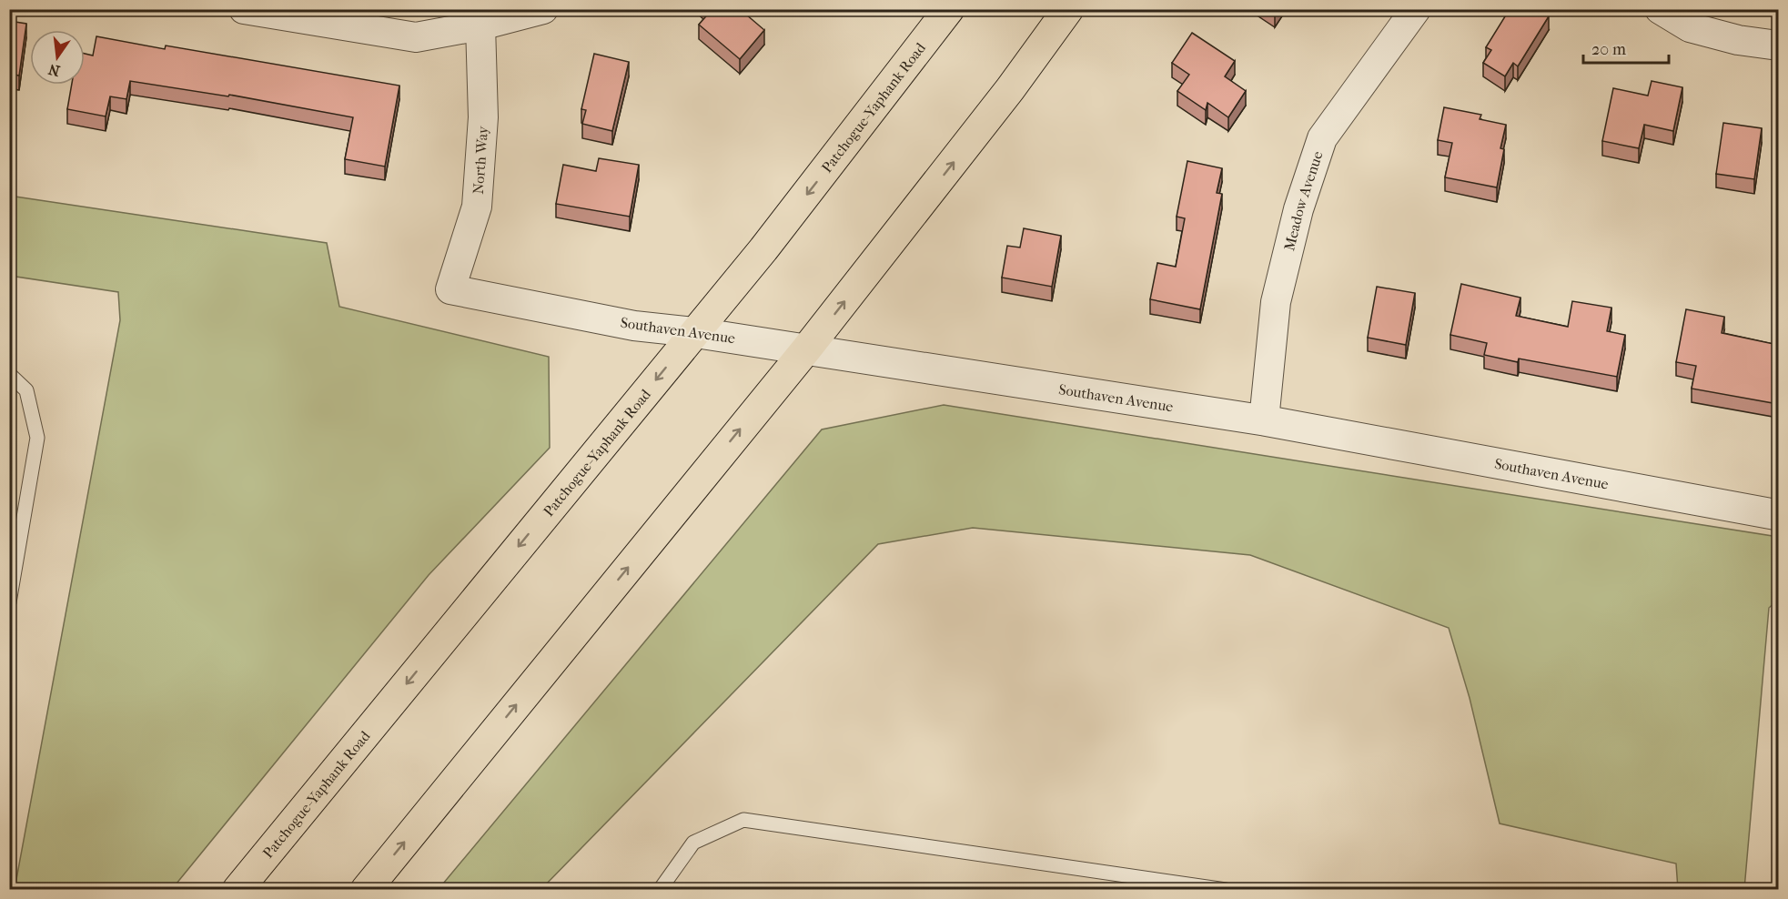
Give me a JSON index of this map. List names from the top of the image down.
{
  "streets": {
    "main road": ["Patchogue-Yaphank Road"],
    "street": ["North Way", "Meadow Avenue", "Southaven Avenue"]
  },
  "crossings": [
    ["Patchogue-Yaphank Road", "Southaven Avenue"],
    ["North Way", "Southaven Avenue"],
    ["Meadow Avenue", "Southaven Avenue"]
  ],
  "scale_bar": "20 m",
  "north": "bottom"
}
